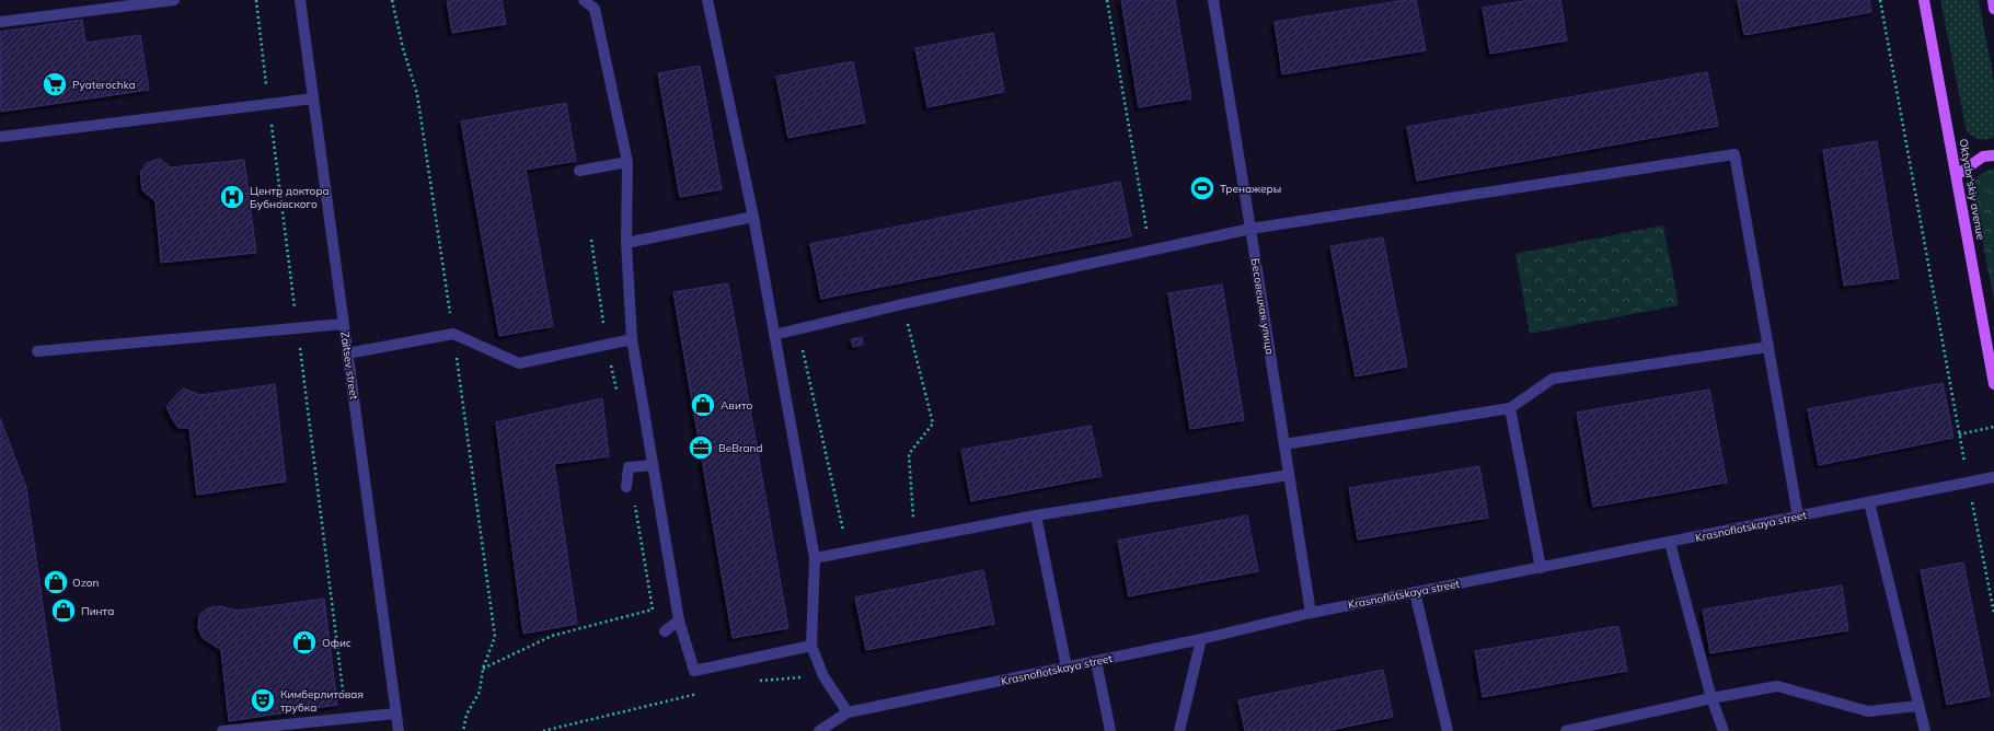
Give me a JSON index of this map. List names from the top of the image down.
{
  "streets": {
    "main road": ["Oktyabr'skiy avenue"],
    "street": ["Бесовецкая улица", "Zaitsev street", "Krasnoflotskaya street"]
  },
  "crossings": [
    ["Бесовецкая улица", "Krasnoflotskaya street"]
  ],
  "places": {
    "supermarket": ["Pyaterochka"],
    "sports": ["Тренажеры"],
    "hospital": ["Центр доктора Бубновского"],
    "shop": [
      "Авито",
      "Ozon",
      "Пинта",
      "Офис"
    ],
    "office": ["BeBrand"],
    "theatre": ["Кимберлитовая трубка"]
  }
}
